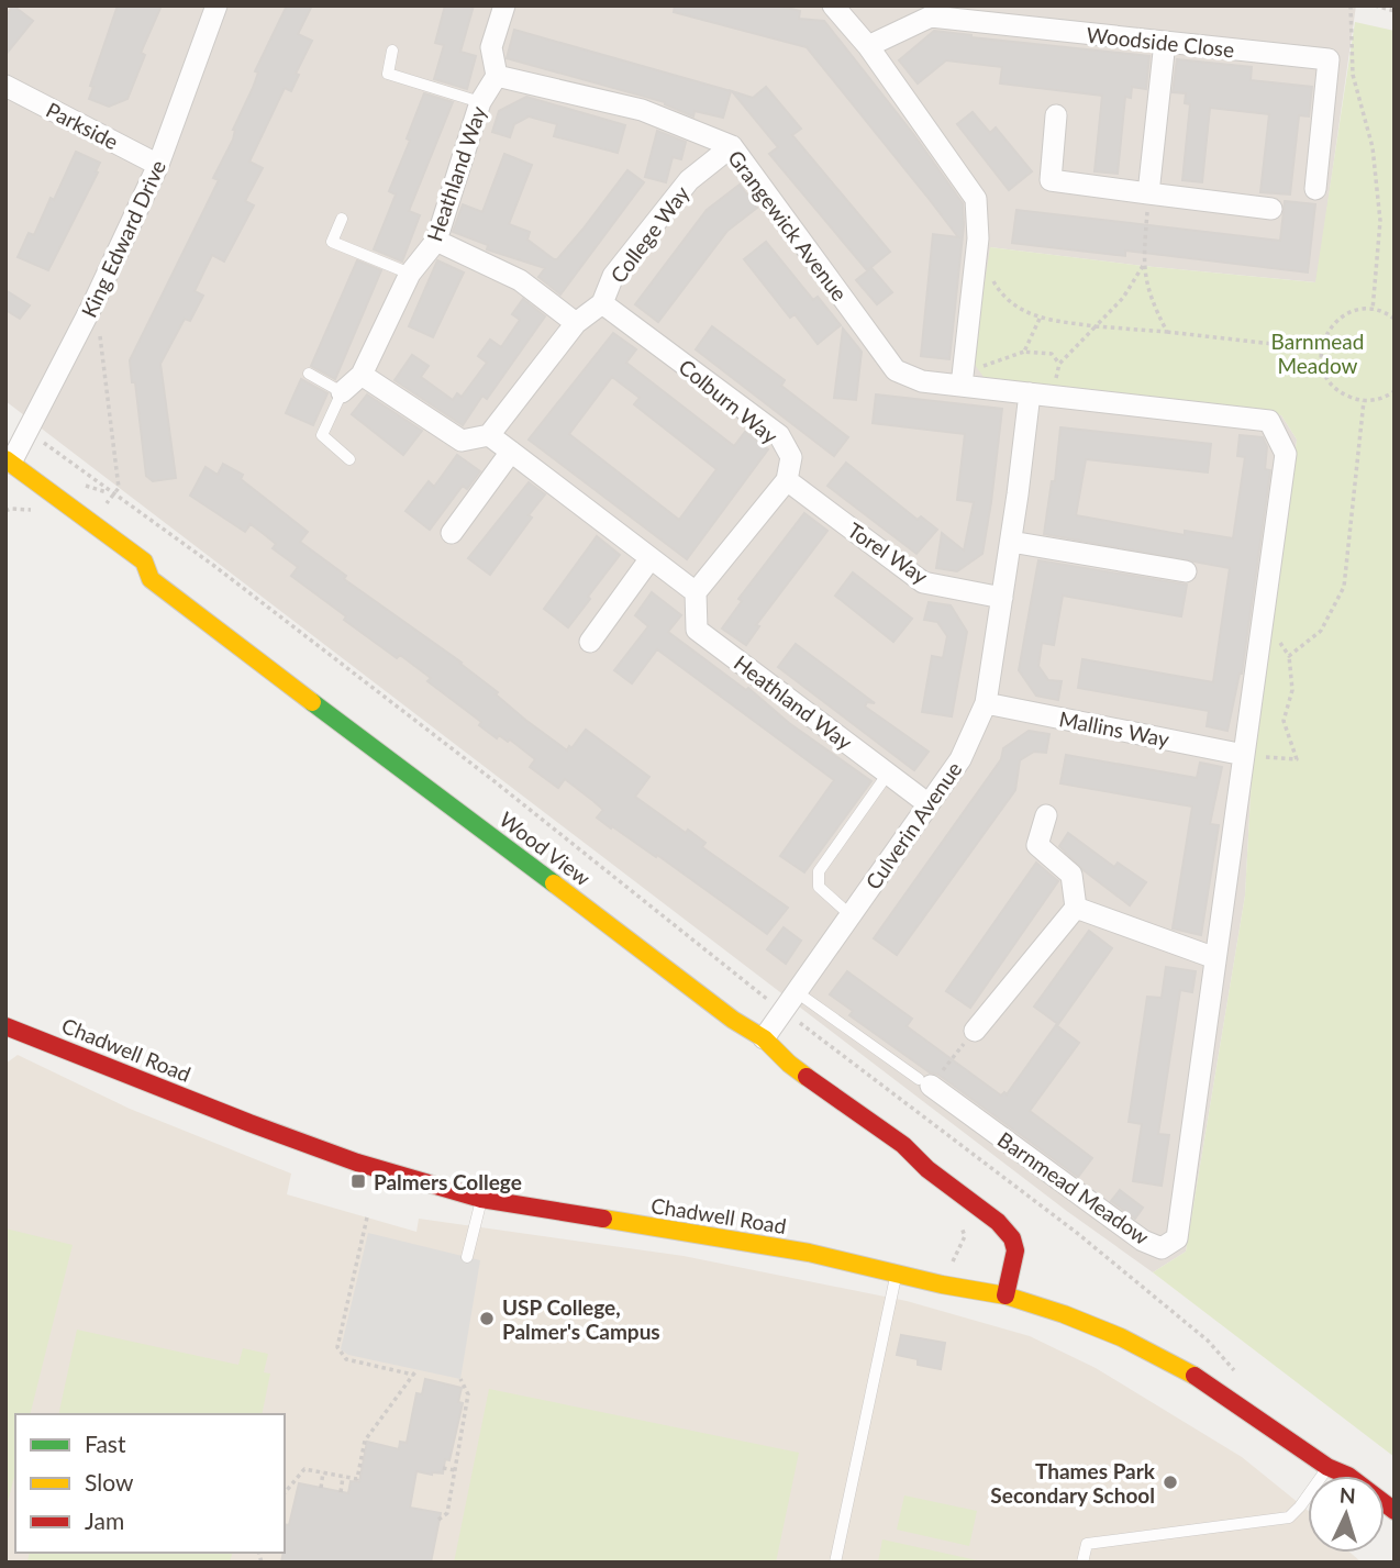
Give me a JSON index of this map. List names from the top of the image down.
{
  "streets": {
    "main road": ["Wood View", "Chadwell Road"],
    "street": [
      "Woodside Close",
      "Parkside",
      "Heathland Way",
      "Grangewick Avenue",
      "College Way",
      "King Edward Drive",
      "Colburn Way",
      "Torel Way",
      "Mallins Way",
      "Culverin Avenue",
      "Barnmead Meadow"
    ]
  },
  "crossings": [
    ["Parkside", "King Edward Drive"],
    ["Heathland Way", "Grangewick Avenue"],
    ["Heathland Way", "Culverin Avenue"],
    ["Grangewick Avenue", "College Way"],
    ["Grangewick Avenue", "Culverin Avenue"],
    ["Grangewick Avenue", "Barnmead Meadow"],
    ["College Way", "Colburn Way"],
    ["King Edward Drive", "Wood View"],
    ["Colburn Way", "Torel Way"],
    ["Torel Way", "Culverin Avenue"],
    ["Mallins Way", "Culverin Avenue"],
    ["Mallins Way", "Barnmead Meadow"],
    ["Culverin Avenue", "Wood View"],
    ["Wood View", "Chadwell Road"]
  ],
  "parks": ["Barnmead Meadow"],
  "places": {
    "transit": ["Palmers College"],
    "other": ["USP College, Palmer's Campus", "Thames Park Secondary School"]
  },
  "legend": ["Fast", "Slow", "Jam"],
  "north": "top"
}
